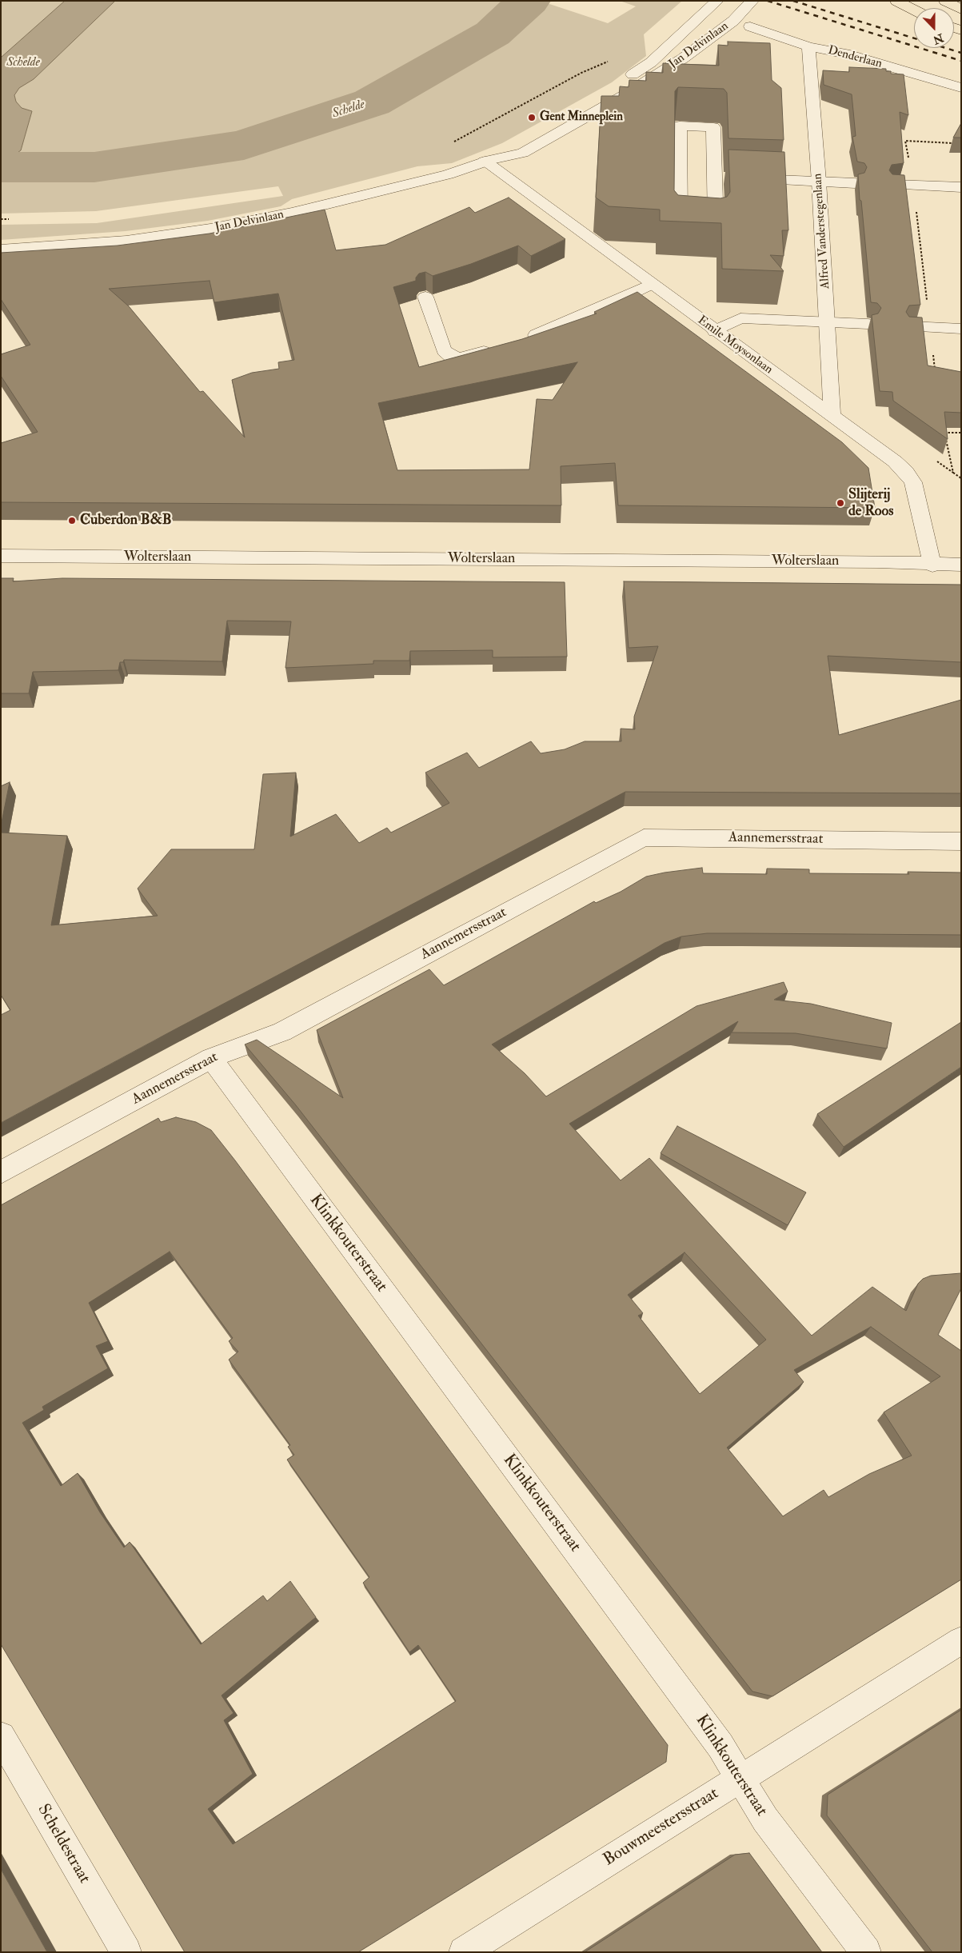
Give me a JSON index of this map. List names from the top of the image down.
{
  "streets": {
    "street": [
      "Jan Delvinlaan",
      "Denderlaan",
      "Alfred Vanderstegenlaan",
      "Emile Moysonlaan",
      "Wolterslaan",
      "Aannemersstraat",
      "Klinkkouterstraat",
      "Bouwmeestersstraat",
      "Scheldestraat"
    ]
  },
  "crossings": [
    ["Jan Delvinlaan", "Emile Moysonlaan"],
    ["Denderlaan", "Alfred Vanderstegenlaan"],
    ["Alfred Vanderstegenlaan", "Emile Moysonlaan"],
    ["Emile Moysonlaan", "Wolterslaan"],
    ["Aannemersstraat", "Klinkkouterstraat"],
    ["Klinkkouterstraat", "Bouwmeestersstraat"]
  ],
  "water": ["Schelde"],
  "places": ["Gent Minneplein", "Slijterij de Roos", "Cuberdon B&B"],
  "north": "bottom"
}
